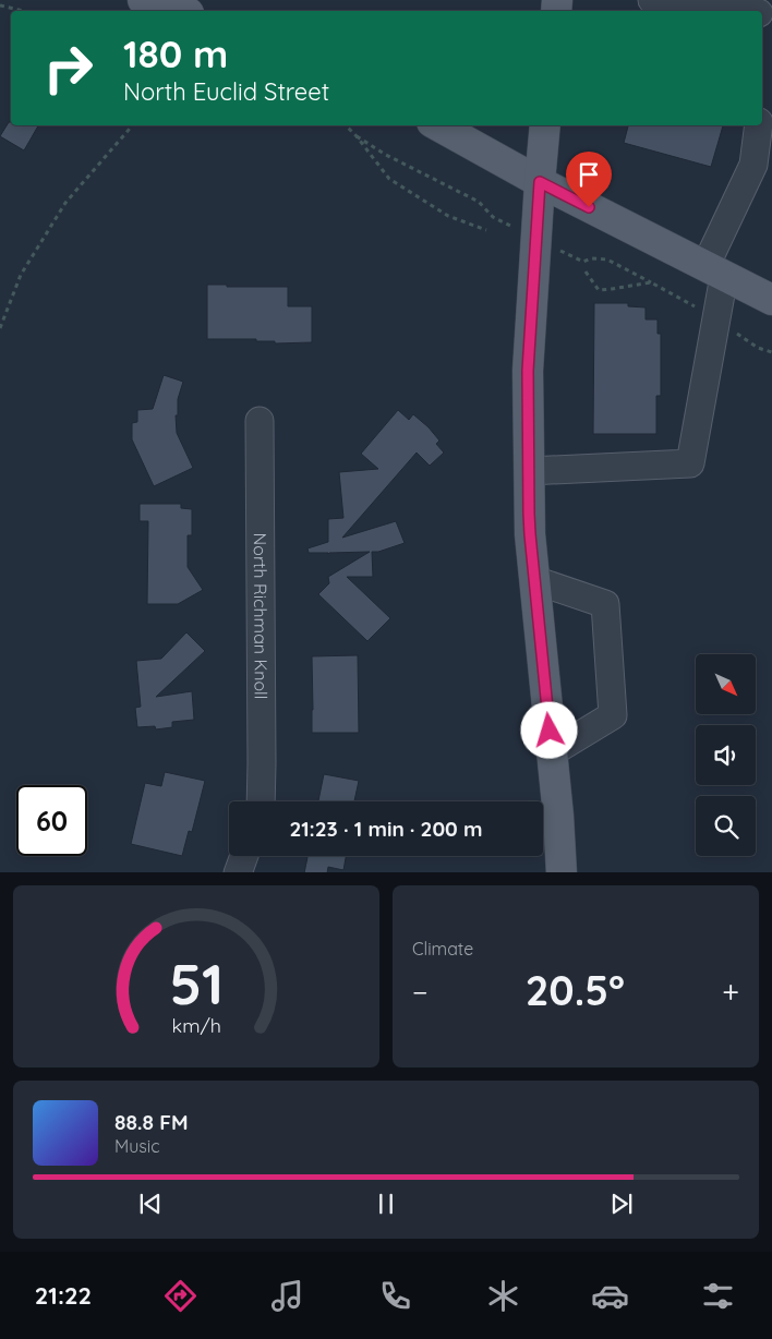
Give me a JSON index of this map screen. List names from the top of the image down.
{
  "streets": {
    "street": ["North Richman Knoll"]
  },
  "north": "bottom right",
  "page": {
    "turn": ["180 m", "North Euclid Street"],
    "limit": "60",
    "trip": "21:23 · 1 min · 200 m",
    "tile": "Climate",
    "heat": ["−", "20.5°", "+"],
    "song": ["88.8 FM", "Music"],
    "tabs": "21:22",
    "gauge": ["51", "km/h"]
  }
}
